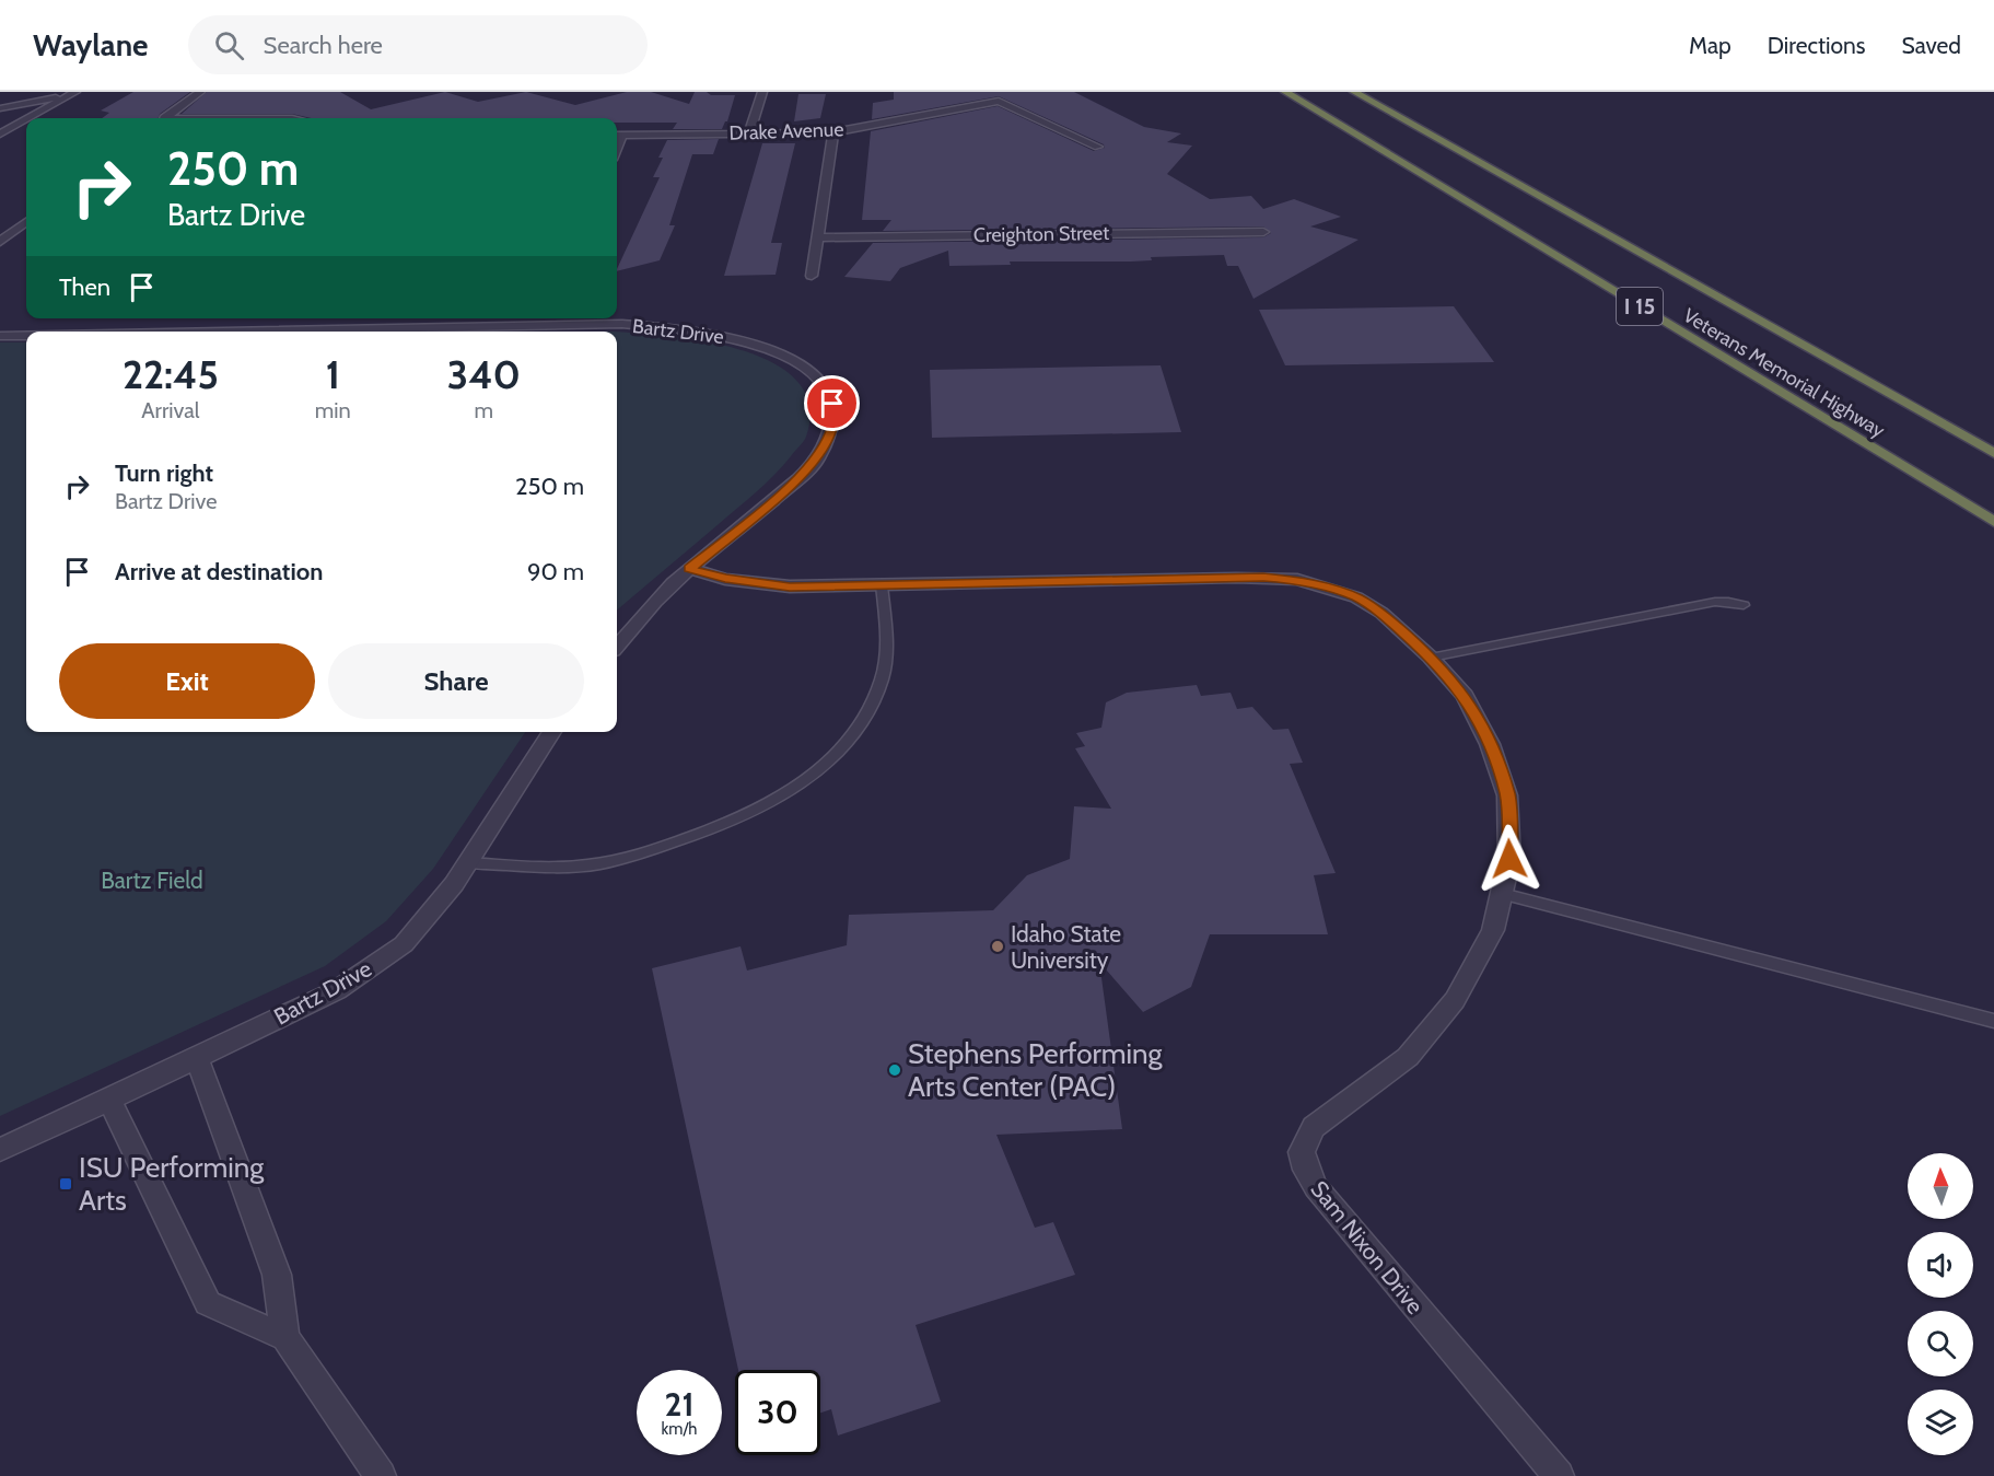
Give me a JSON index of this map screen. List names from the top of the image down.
{
  "streets": {
    "highway": ["I 15", "Veterans Memorial Highway"],
    "street": [
      "Drake Avenue",
      "Creighton Street",
      "Bartz Drive",
      "Sam Nixon Drive"
    ]
  },
  "crossings": [
    ["Bartz Drive", "Sam Nixon Drive"]
  ],
  "parks": ["Bartz Field"],
  "places": {
    "other": ["Idaho State University", "Stephens Performing Arts Center (PAC)"],
    "transit": ["ISU Performing Arts"]
  },
  "north": "top",
  "page": {
    "header": "Waylane",
    "search": "Search here",
    "nav": ["Map", "Directions", "Saved"],
    "turn": ["250 m", "Bartz Drive"],
    "then": "Then",
    "eta": [
      "22:45",
      "Arrival",
      "1",
      "min",
      "340",
      "m"
    ],
    "list": [
      {
        "name": "Turn right",
        "note": "Bartz Drive",
        "value": "250 m"
      },
      {
        "name": "Arrive at destination",
        "value": "90 m"
      }
    ],
    "buttons": ["Exit", "Share"],
    "speed": "21 km/h",
    "limit": "30"
  }
}
